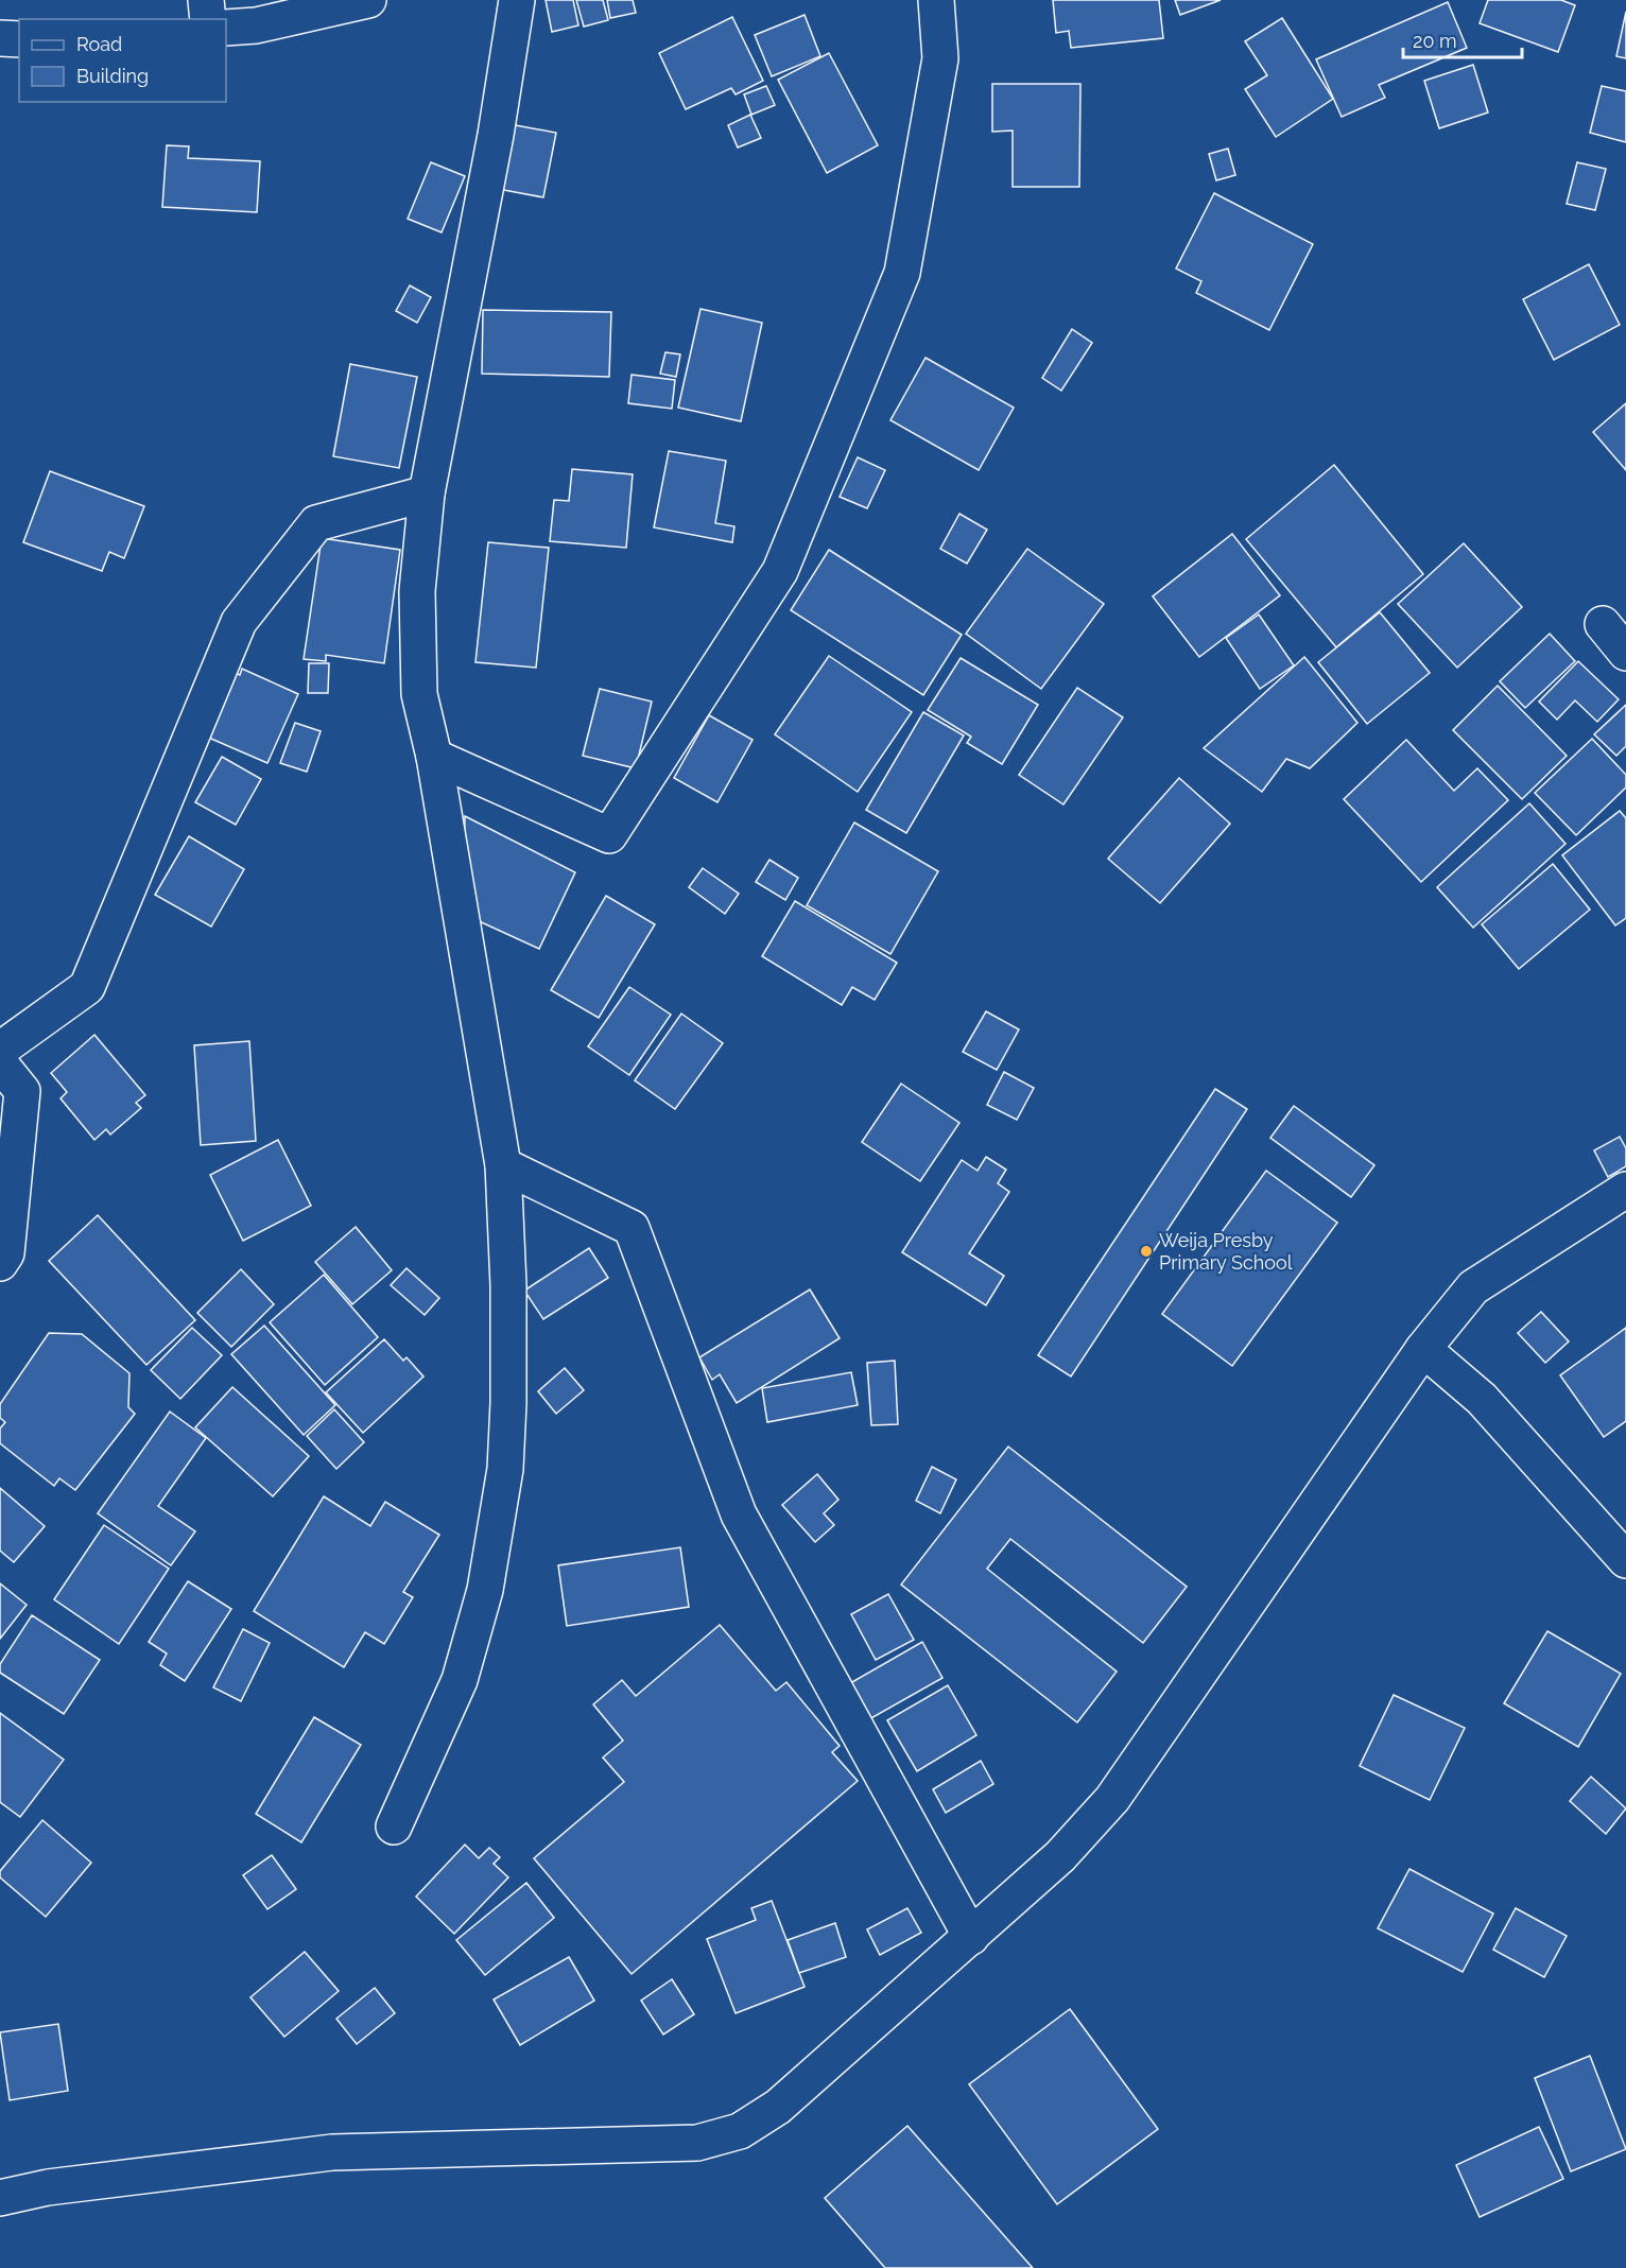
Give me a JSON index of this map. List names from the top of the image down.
{
  "places": ["Weija Presby Primary School"],
  "legend": ["Road", "Building"],
  "scale_bar": "20 m"
}
